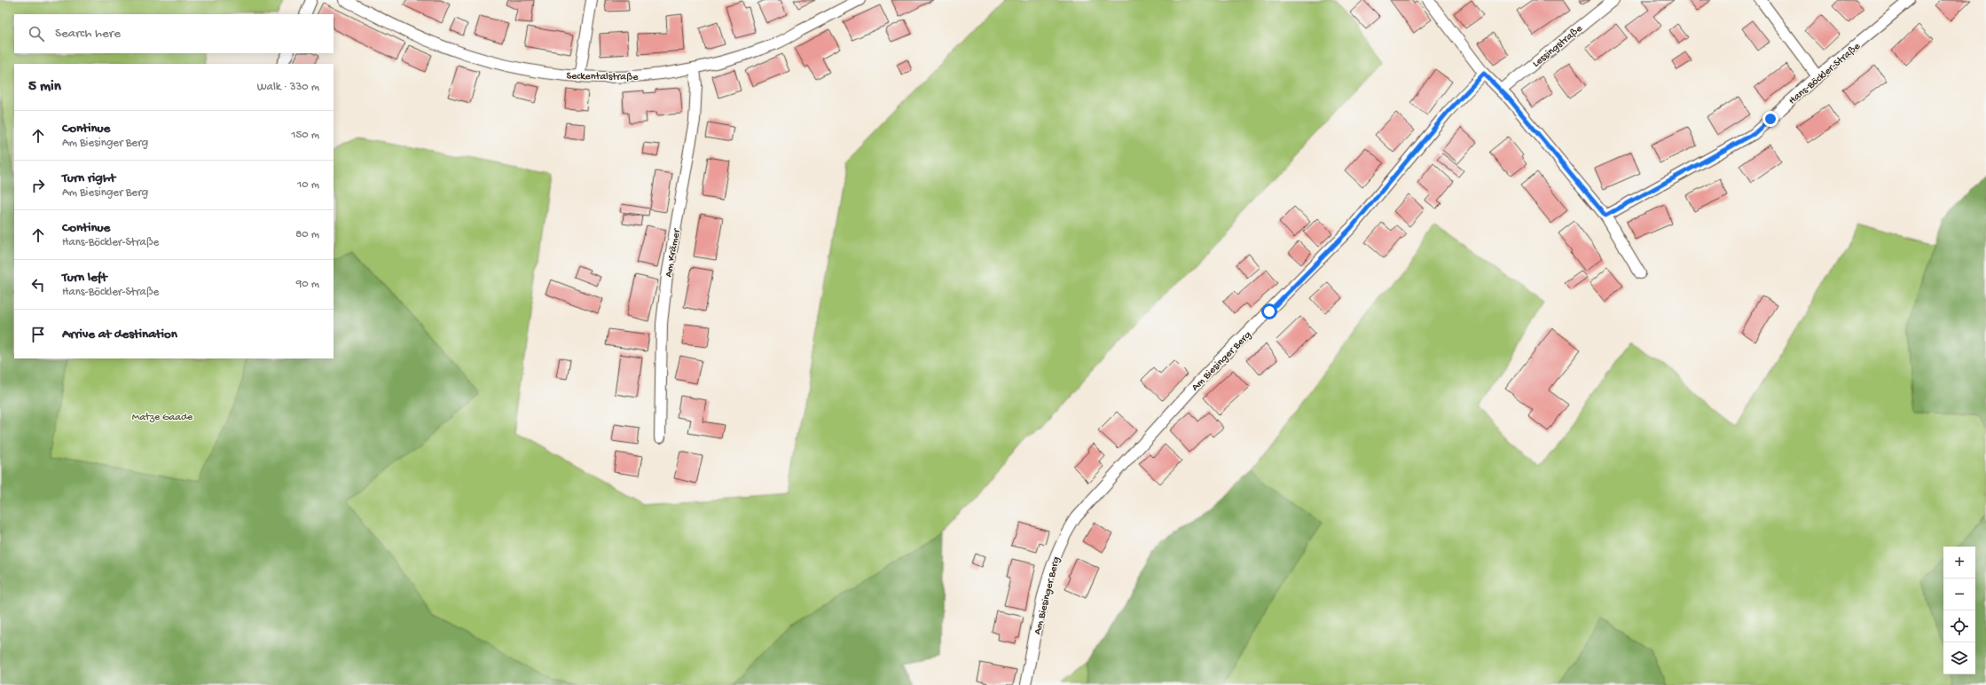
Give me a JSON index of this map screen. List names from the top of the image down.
{
  "streets": {
    "street": [
      "Lessingstraße",
      "Hans-Böckler-Straße",
      "Seckentalstraße",
      "Am Krämer",
      "Am Biesinger Berg"
    ]
  },
  "crossings": [
    ["Seckentalstraße", "Am Krämer"]
  ],
  "parks": ["Matze Gaade"],
  "page": {
    "search": "Search here",
    "heading": ["5 min", "Walk · 330 m"],
    "list": [
      ["Continue", "Am Biesinger Berg", "150 m"],
      ["Turn right", "Am Biesinger Berg", "10 m"],
      ["Continue", "Hans-Böckler-Straße", "80 m"],
      ["Turn left", "Hans-Böckler-Straße", "90 m"],
      "Arrive at destination"
    ],
    "map_buttons": ["+", "−"]
  }
}
